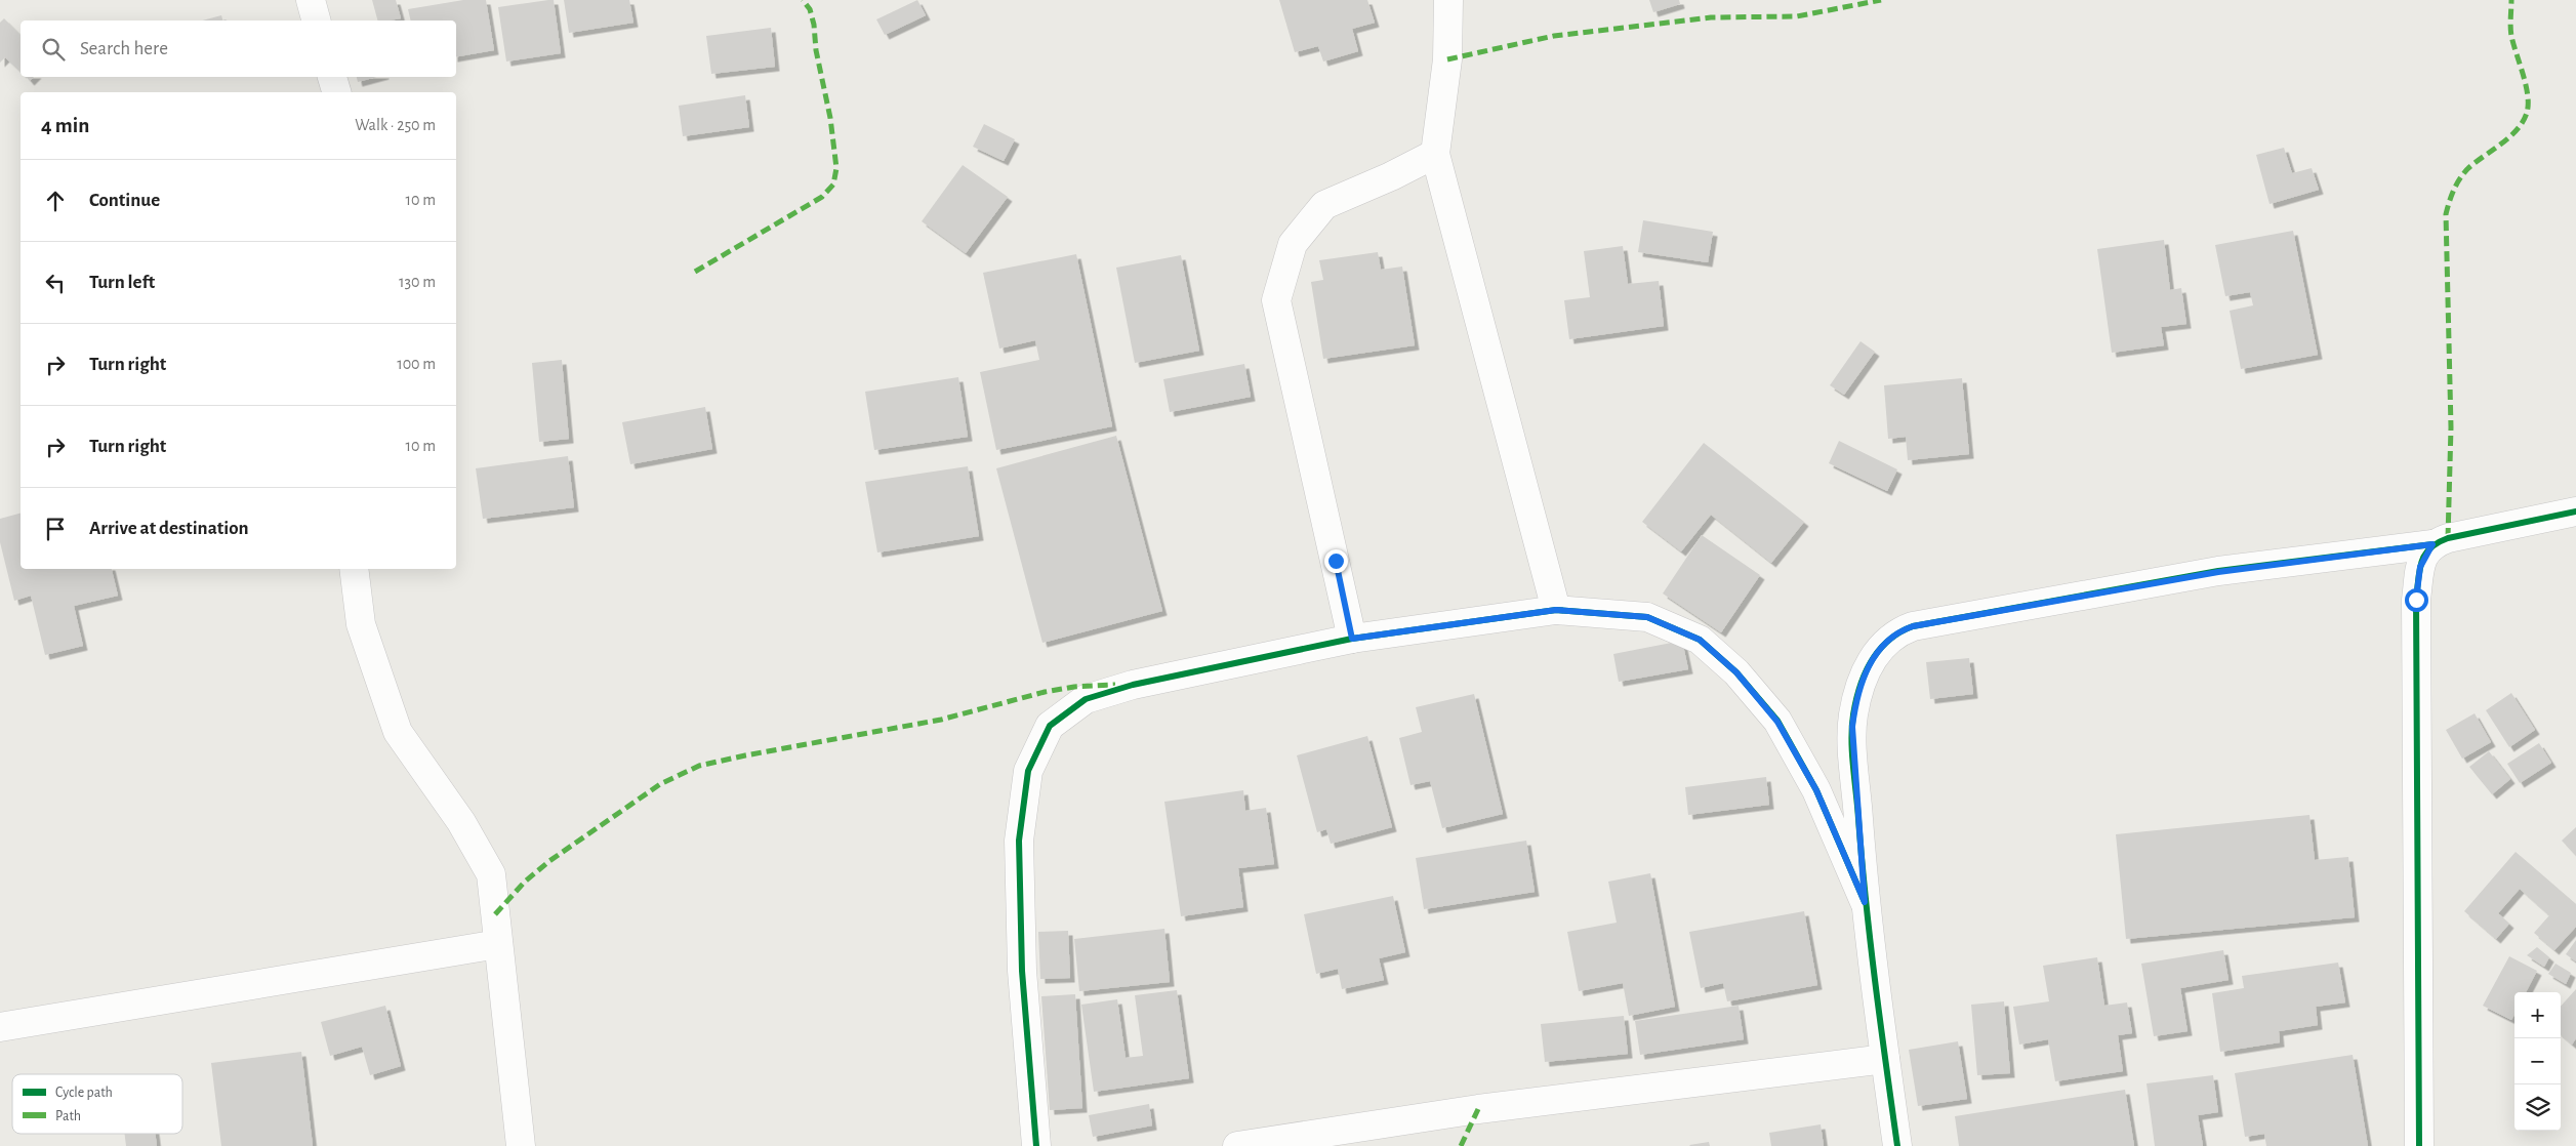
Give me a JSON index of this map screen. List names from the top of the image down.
{
  "legend": ["Cycle path", "Path"],
  "page": {
    "search": "Search here",
    "heading": ["4 min", "Walk · 250 m"],
    "list": [
      ["Continue", "10 m"],
      ["Turn left", "130 m"],
      ["Turn right", "100 m"],
      ["Turn right", "10 m"],
      "Arrive at destination"
    ],
    "map_buttons": ["+", "−"]
  }
}
